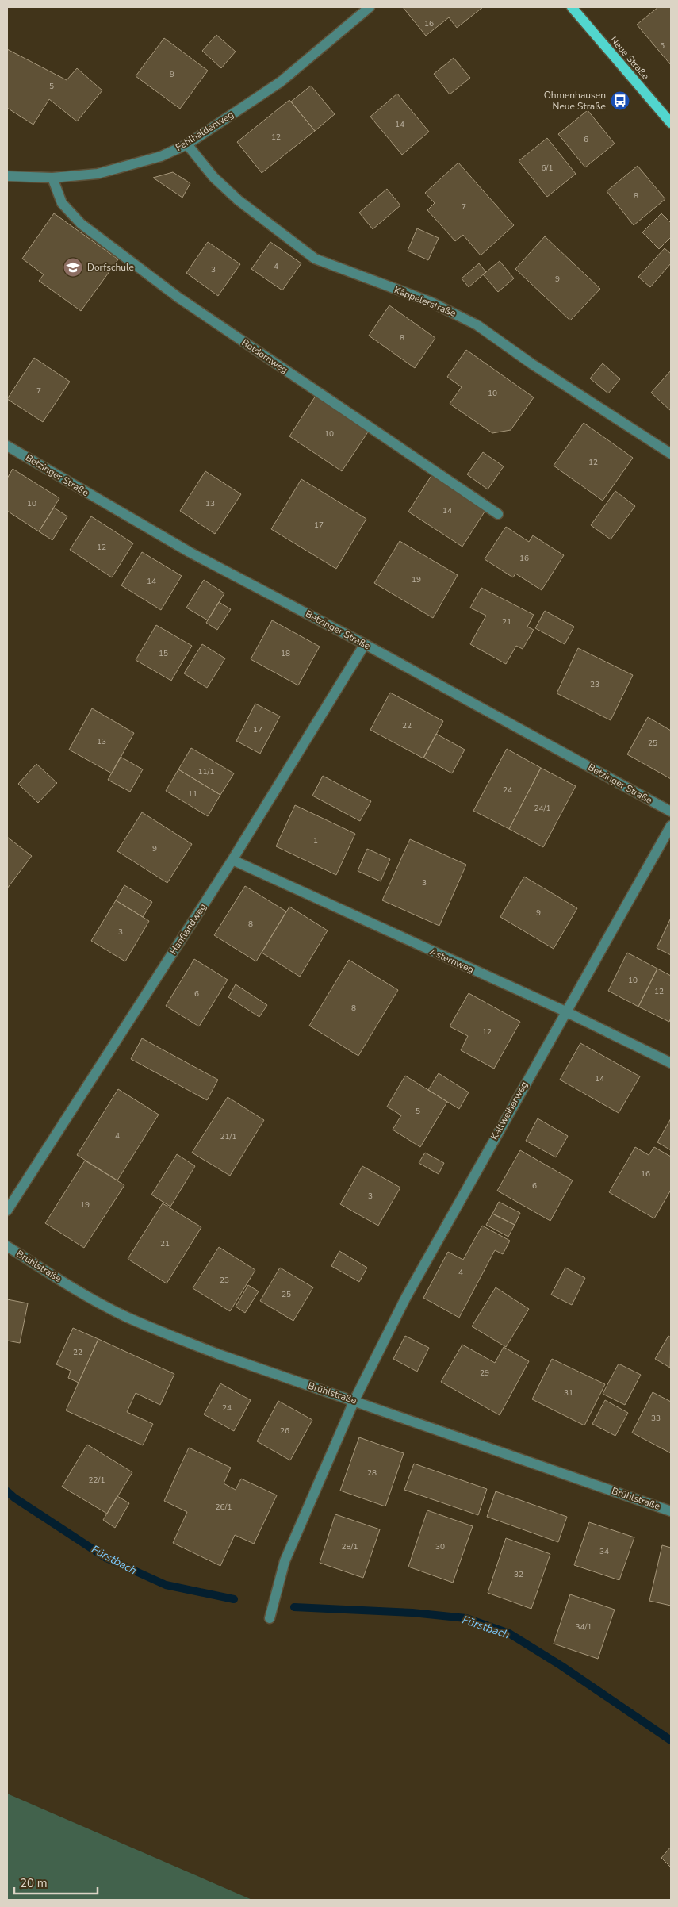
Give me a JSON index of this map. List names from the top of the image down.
{
  "streets": {
    "main road": ["Neue Straße"],
    "street": [
      "Fehlhaldenweg",
      "Käppelerstraße",
      "Rotdornweg",
      "Betzinger Straße",
      "Hanflandweg",
      "Asternweg",
      "Kaltweiherweg",
      "Brühlstraße"
    ]
  },
  "crossings": [
    ["Fehlhaldenweg", "Käppelerstraße"],
    ["Fehlhaldenweg", "Rotdornweg"],
    ["Betzinger Straße", "Hanflandweg"],
    ["Hanflandweg", "Asternweg"],
    ["Asternweg", "Kaltweiherweg"],
    ["Kaltweiherweg", "Brühlstraße"]
  ],
  "water": ["Fürstbach"],
  "places": {
    "bus stop": ["Ohmenhausen Neue Straße"],
    "school or university": ["Dorfschule"]
  },
  "house_numbers": [
    "16",
    "5",
    "9",
    "5",
    "14",
    "12",
    "6",
    "6/1",
    "8",
    "7",
    "4",
    "3",
    "9",
    "8",
    "7",
    "10",
    "10",
    "12",
    "10",
    "13",
    "14",
    "17",
    "12",
    "16",
    "19",
    "14",
    "21",
    "15",
    "18",
    "23",
    "22",
    "17",
    "13",
    "25",
    "11/1",
    "24",
    "11",
    "24/1",
    "1",
    "9",
    "3",
    "9",
    "8",
    "3",
    "10",
    "12",
    "6",
    "8",
    "12",
    "14",
    "5",
    "4",
    "21/1",
    "16",
    "6",
    "3",
    "19",
    "21",
    "4",
    "23",
    "25",
    "22",
    "29",
    "31",
    "24",
    "33",
    "26",
    "28",
    "22/1",
    "26/1",
    "28/1",
    "30",
    "34",
    "32",
    "34/1"
  ],
  "scale_bar": "20 m"
}
